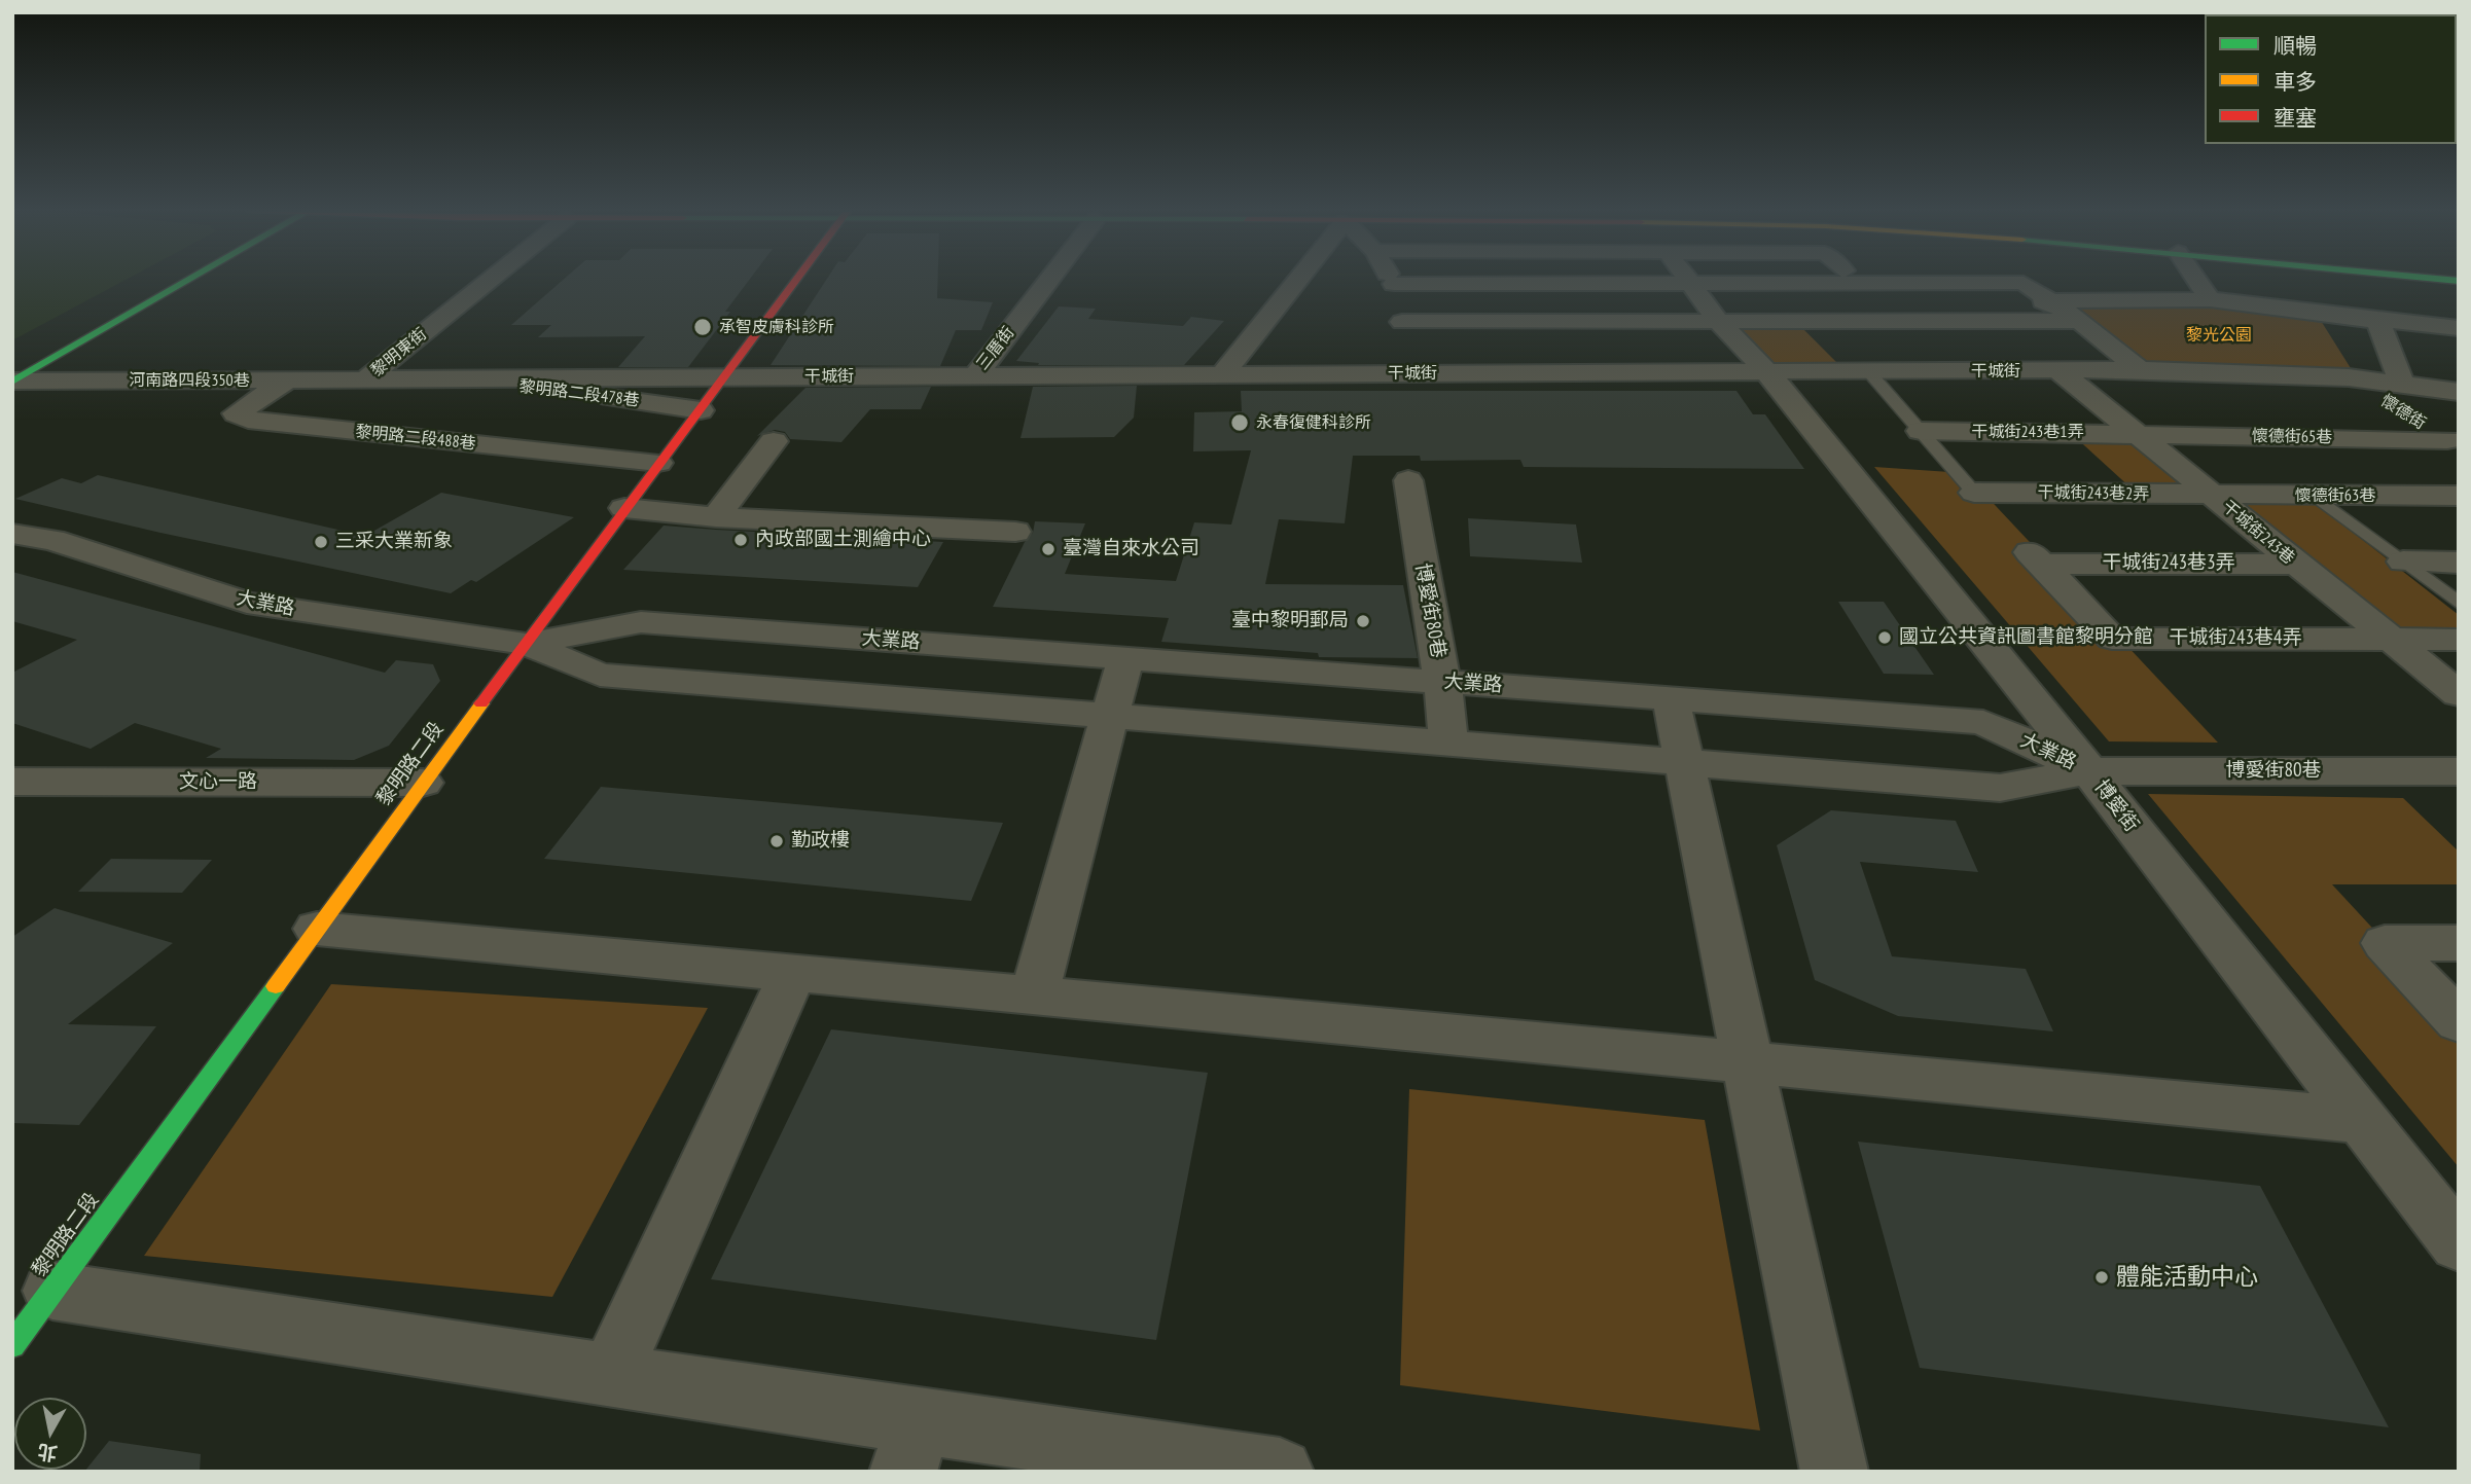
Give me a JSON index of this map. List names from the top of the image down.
{
  "streets": {
    "main road": ["黎明路二段"],
    "street": [
      "三厝街",
      "黎明東街",
      "干城街",
      "河南路四段350巷",
      "黎明路二段478巷",
      "懷德街",
      "干城街243巷1弄",
      "懷德街65巷",
      "黎明路二段488巷",
      "干城街243巷2弄",
      "懷德街63巷",
      "干城街243巷",
      "干城街243巷3弄",
      "大業路",
      "博愛街80巷",
      "干城街243巷4弄",
      "文心一路",
      "博愛街"
    ]
  },
  "crossings": [
    ["三厝街", "干城街"],
    ["黎明東街", "干城街"],
    ["黎明東街", "河南路四段350巷"],
    ["干城街", "河南路四段350巷"],
    ["干城街", "黎明路二段478巷"],
    ["干城街", "懷德街"],
    ["干城街", "干城街243巷"],
    ["干城街", "黎明路二段"],
    ["干城街", "博愛街"],
    ["河南路四段350巷", "黎明路二段488巷"],
    ["黎明路二段478巷", "黎明路二段"],
    ["懷德街", "懷德街65巷"],
    ["干城街243巷1弄", "懷德街65巷"],
    ["干城街243巷1弄", "干城街243巷"],
    ["懷德街65巷", "干城街243巷"],
    ["黎明路二段488巷", "黎明路二段"],
    ["干城街243巷2弄", "懷德街63巷"],
    ["干城街243巷2弄", "干城街243巷"],
    ["懷德街63巷", "干城街243巷"],
    ["干城街243巷", "干城街243巷3弄"],
    ["干城街243巷", "干城街243巷4弄"],
    ["干城街243巷3弄", "干城街243巷4弄"],
    ["大業路", "博愛街80巷"],
    ["大業路", "黎明路二段"],
    ["大業路", "博愛街"],
    ["博愛街80巷", "博愛街"],
    ["黎明路二段", "文心一路"]
  ],
  "parks": ["黎光公園"],
  "places": [
    "承智皮膚科診所",
    "永春復健科診所",
    "內政部國土測繪中心",
    "三采大業新象",
    "臺灣自來水公司",
    "臺中黎明郵局",
    "國立公共資訊圖書館黎明分館",
    "勤政樓",
    "體能活動中心"
  ],
  "legend": ["順暢", "車多", "壅塞"],
  "north": "bottom"
}
